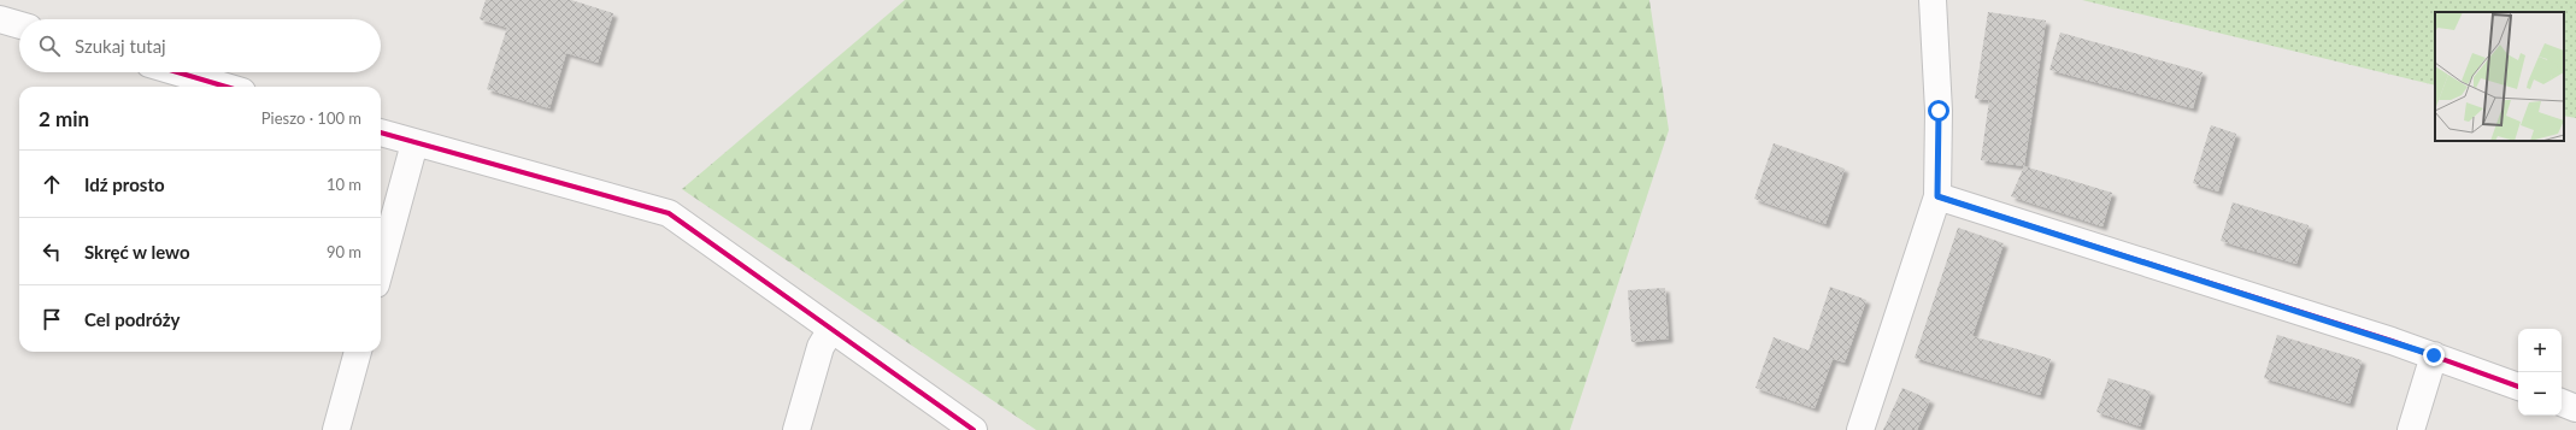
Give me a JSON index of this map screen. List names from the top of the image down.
{
  "page": {
    "search": "Szukaj tutaj",
    "heading": ["2 min", "Pieszo · 100 m"],
    "list": [
      ["Idź prosto", "10 m"],
      ["Skręć w lewo", "90 m"],
      "Cel podróży"
    ],
    "map_buttons": ["+", "−"]
  }
}
